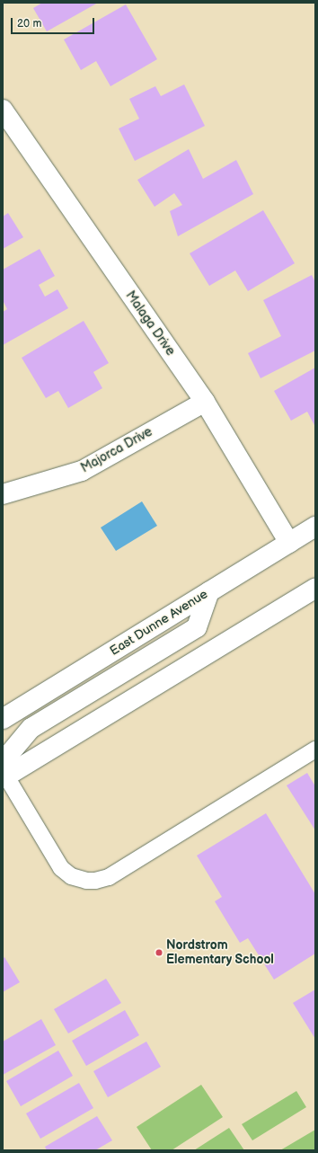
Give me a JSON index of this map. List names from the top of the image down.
{
  "streets": {
    "main road": ["Malaga Drive", "Majorca Drive", "East Dunne Avenue"]
  },
  "crossings": [
    ["Malaga Drive", "Majorca Drive"],
    ["Malaga Drive", "East Dunne Avenue"]
  ],
  "places": ["Nordstrom Elementary School"],
  "scale_bar": "20 m"
}
